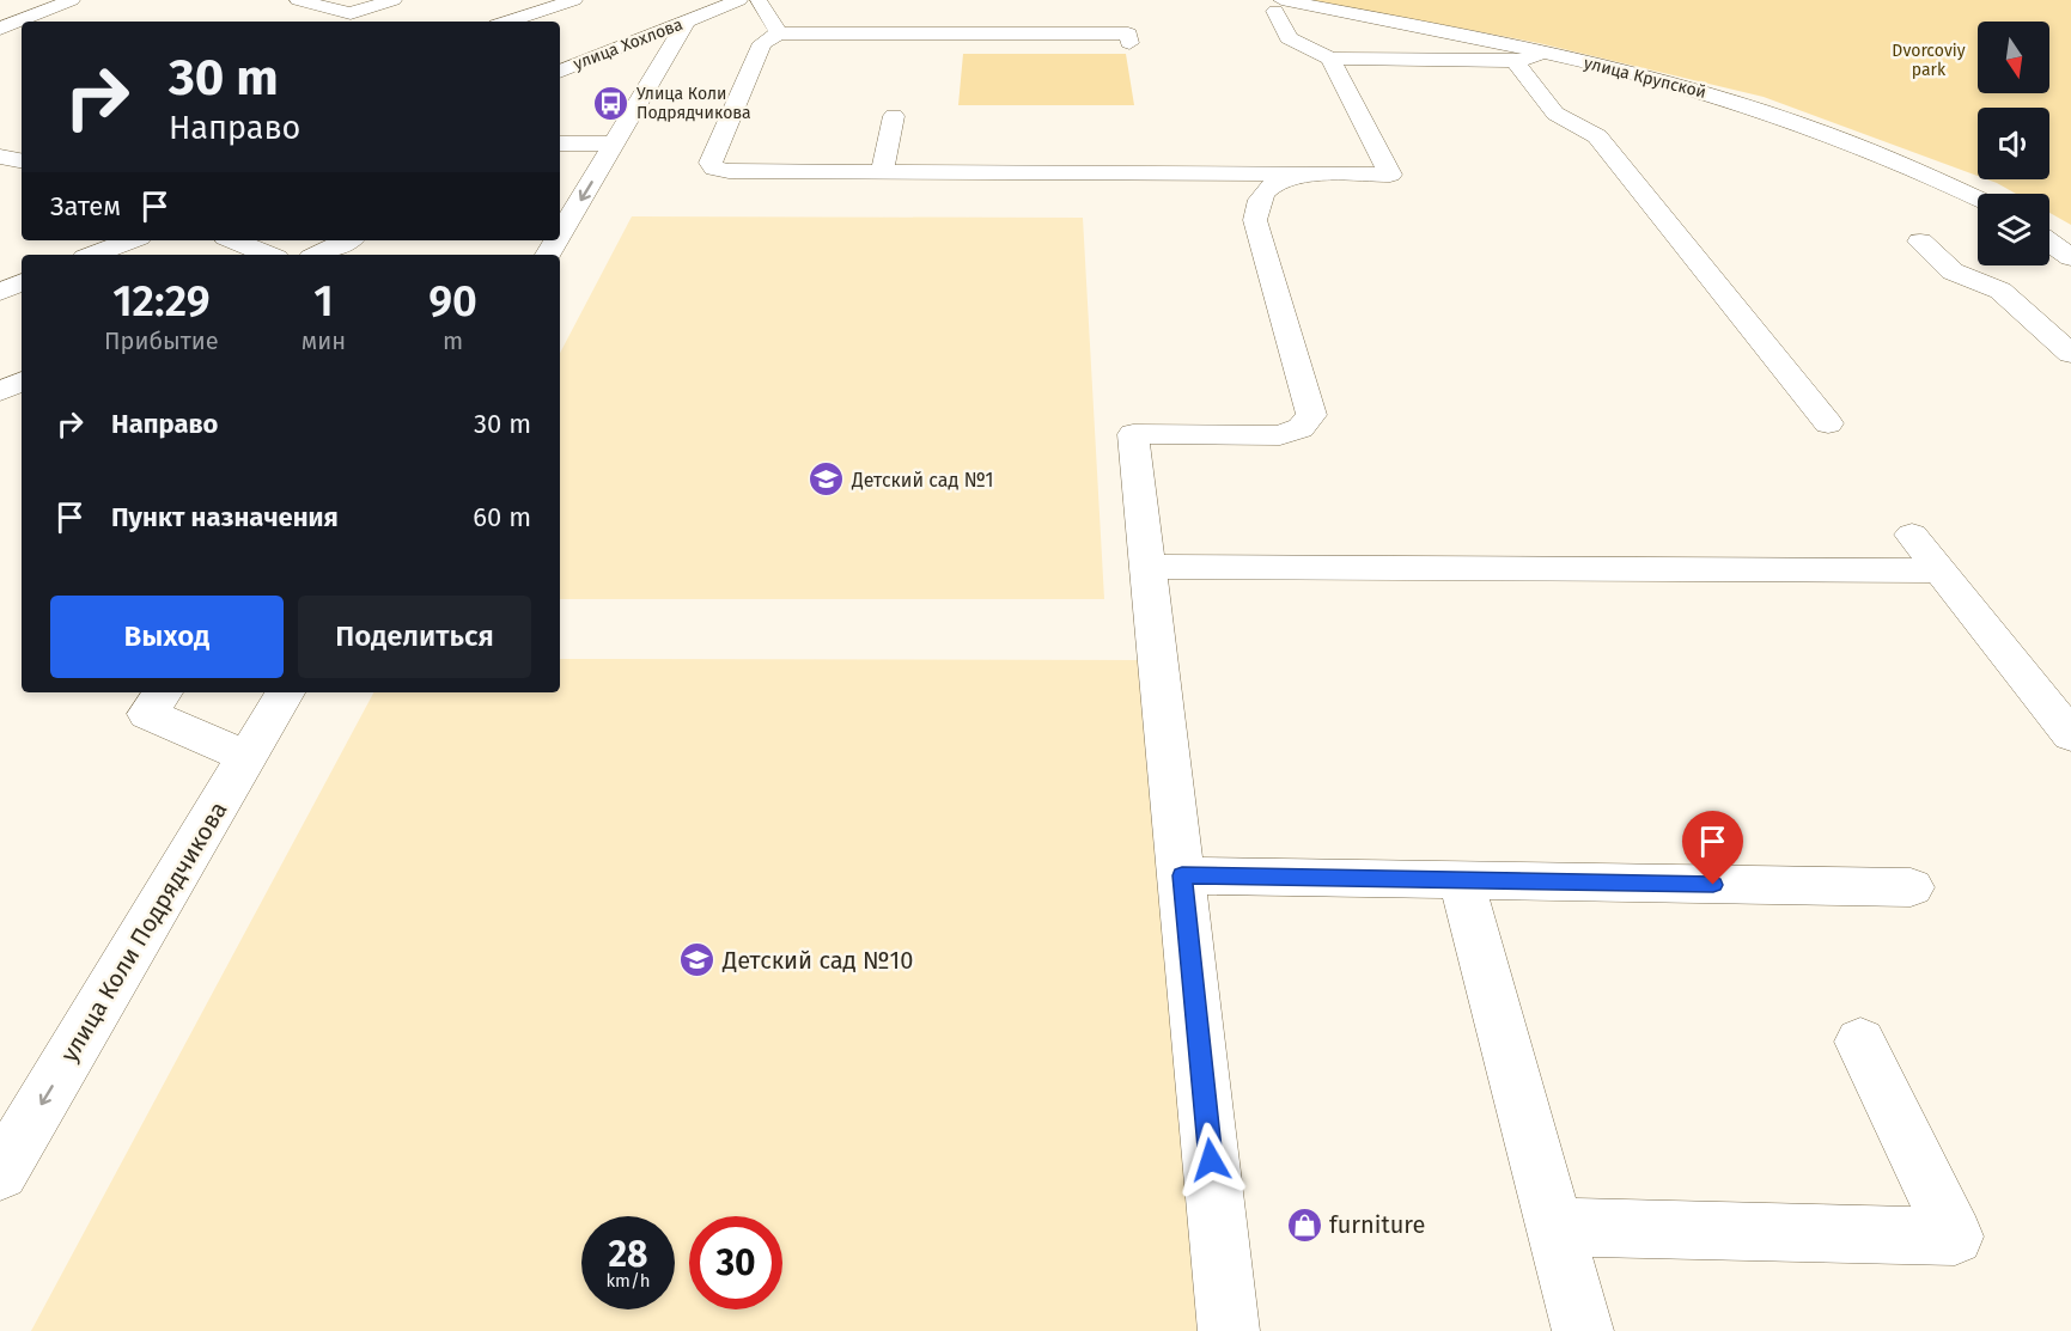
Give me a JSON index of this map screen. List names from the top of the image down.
{
  "streets": {
    "street": ["улица Хохлова", "улица Крупской", "улица Коли Подрядчикова"]
  },
  "one_way": ["улица Коли Подрядчикова"],
  "parks": ["Dvorcoviy park"],
  "places": {
    "bus stop": ["Улица Коли Подрядчикова"],
    "school or university": ["Детский сад №1", "Детский сад №10"],
    "shop": ["furniture"]
  },
  "north": "bottom",
  "page": {
    "turn": ["30 m", "Направо"],
    "then": "Затем",
    "eta": [
      "12:29",
      "Прибытие",
      "1",
      "мин",
      "90",
      "m"
    ],
    "list": [
      {
        "name": "Направо",
        "value": "30 m"
      },
      {
        "name": "Пункт назначения",
        "value": "60 m"
      }
    ],
    "buttons": ["Выход", "Поделиться"],
    "speed": "28 km/h",
    "limit": "30"
  }
}
